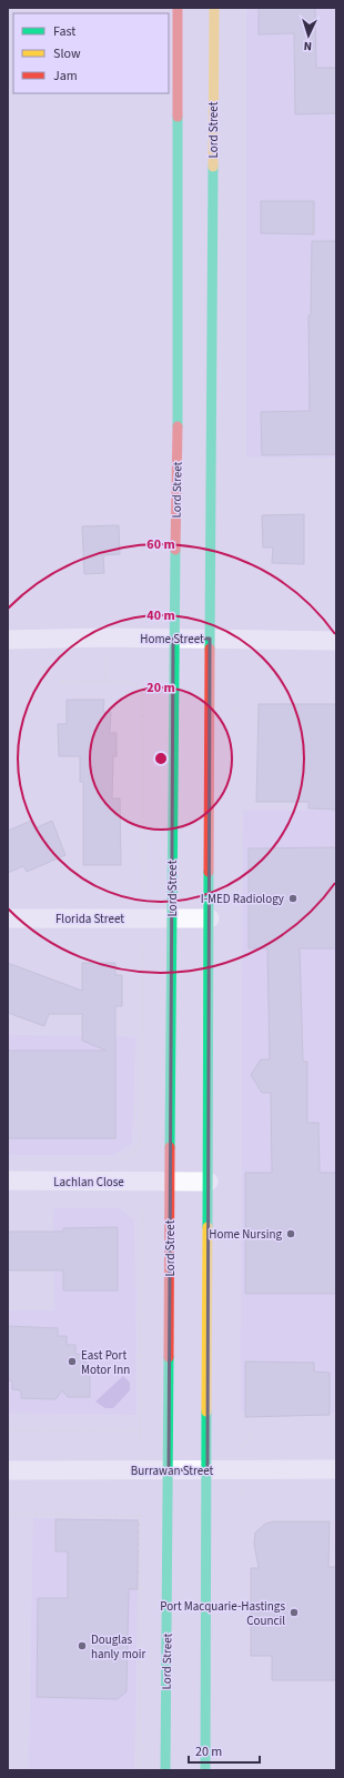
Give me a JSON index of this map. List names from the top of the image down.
{
  "streets": {
    "main road": ["Lord Street"],
    "street": [
      "Home Street",
      "Florida Street",
      "Lachlan Close",
      "Burrawan Street"
    ]
  },
  "crossings": [
    ["Lord Street", "Home Street"],
    ["Lord Street", "Florida Street"],
    ["Lord Street", "Lachlan Close"],
    ["Lord Street", "Burrawan Street"]
  ],
  "places": [
    "I-MED Radiology",
    "Home Nursing",
    "East Port Motor Inn",
    "Port Macquarie-Hastings Council",
    "Douglas hanly moir"
  ],
  "legend": ["Fast", "Slow", "Jam"],
  "scale_bar": "20 m",
  "north": "bottom",
  "rings": ["60 m", "40 m", "20 m"]
}
